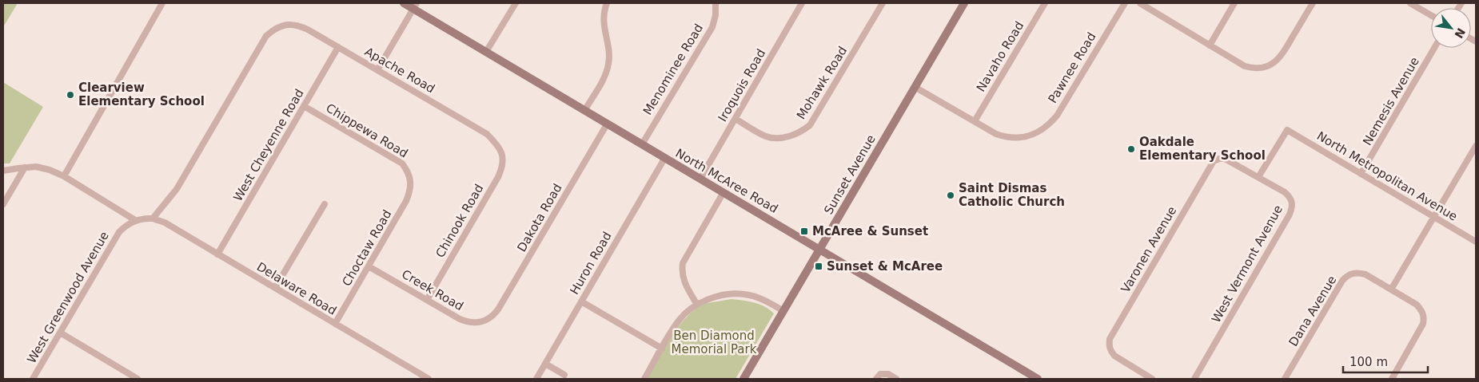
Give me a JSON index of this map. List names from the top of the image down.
{
  "streets": {
    "street": [
      "Navaho Road",
      "Pawnee Road",
      "Menominee Road",
      "Apache Road",
      "Mohawk Road",
      "Iroquois Road",
      "Nemesis Avenue",
      "Chippewa Road",
      "West Cheyenne Road",
      "Sunset Avenue",
      "North Metropolitan Avenue",
      "North McAree Road",
      "Dakota Road",
      "Chinook Road",
      "Choctaw Road",
      "Varonen Avenue",
      "Huron Road",
      "West Vermont Avenue",
      "Delaware Road",
      "Creek Road",
      "West Greenwood Avenue",
      "Dana Avenue"
    ]
  },
  "crossings": [
    ["Navaho Road", "Pawnee Road"],
    ["Menominee Road", "North McAree Road"],
    ["Apache Road", "West Cheyenne Road"],
    ["Apache Road", "Chinook Road"],
    ["Apache Road", "Delaware Road"],
    ["Mohawk Road", "Iroquois Road"],
    ["Iroquois Road", "North McAree Road"],
    ["Nemesis Avenue", "North Metropolitan Avenue"],
    ["Chippewa Road", "West Cheyenne Road"],
    ["Chippewa Road", "Choctaw Road"],
    ["West Cheyenne Road", "Delaware Road"],
    ["Sunset Avenue", "North McAree Road"],
    ["North Metropolitan Avenue", "Varonen Avenue"],
    ["North Metropolitan Avenue", "West Vermont Avenue"],
    ["North McAree Road", "Dakota Road"],
    ["North McAree Road", "Huron Road"],
    ["Dakota Road", "Creek Road"],
    ["Chinook Road", "Creek Road"],
    ["Choctaw Road", "Delaware Road"],
    ["Choctaw Road", "Creek Road"],
    ["Varonen Avenue", "West Vermont Avenue"]
  ],
  "parks": ["Ben Diamond Memorial Park"],
  "places": {
    "other": ["Clearview Elementary School", "Oakdale Elementary School", "Saint Dismas Catholic Church"],
    "transit": ["McAree & Sunset", "Sunset & McAree"]
  },
  "scale_bar": "100 m",
  "north": "bottom right"
}
